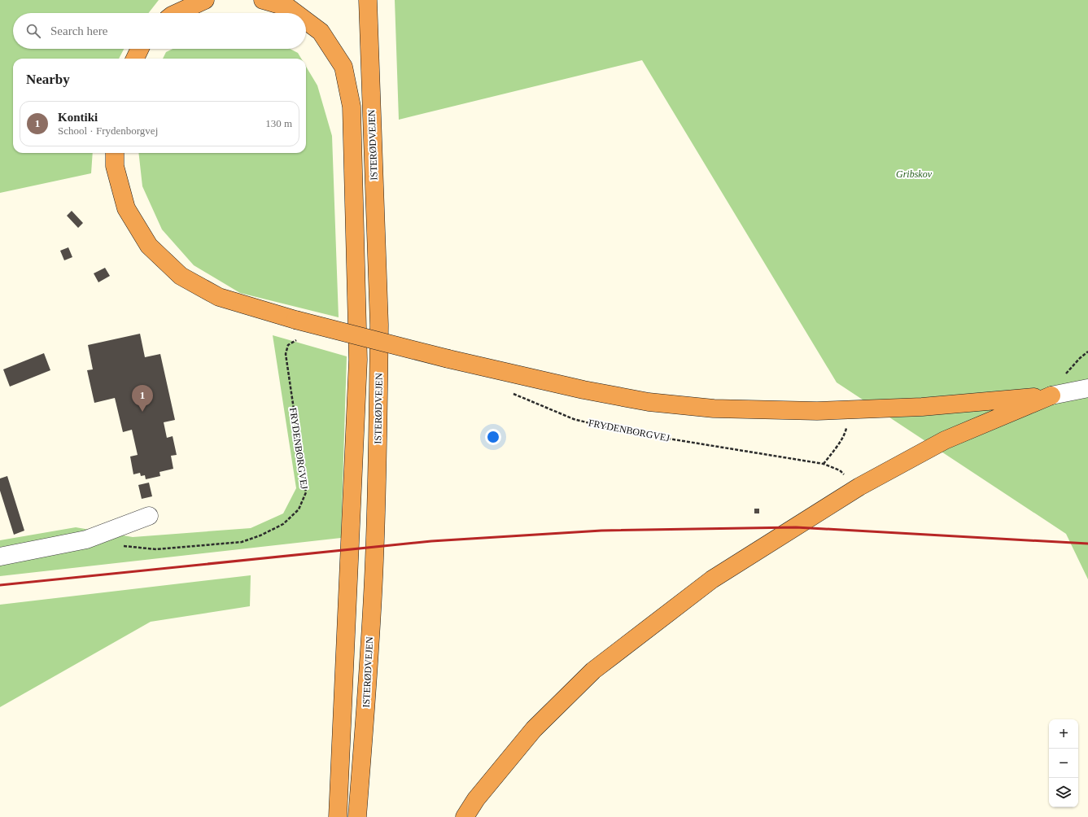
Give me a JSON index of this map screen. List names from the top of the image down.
{
  "streets": {
    "highway": ["ISTERØDVEJEN"],
    "path": ["FRYDENBORGVEJ"]
  },
  "parks": ["Gribskov"],
  "page": {
    "search": "Search here",
    "heading": "Nearby",
    "list": [
      {
        "mark": "1",
        "name": "Kontiki",
        "note": "School · Frydenborgvej",
        "value": "130 m"
      }
    ],
    "pins": "1",
    "map_buttons": ["+", "−"]
  }
}
